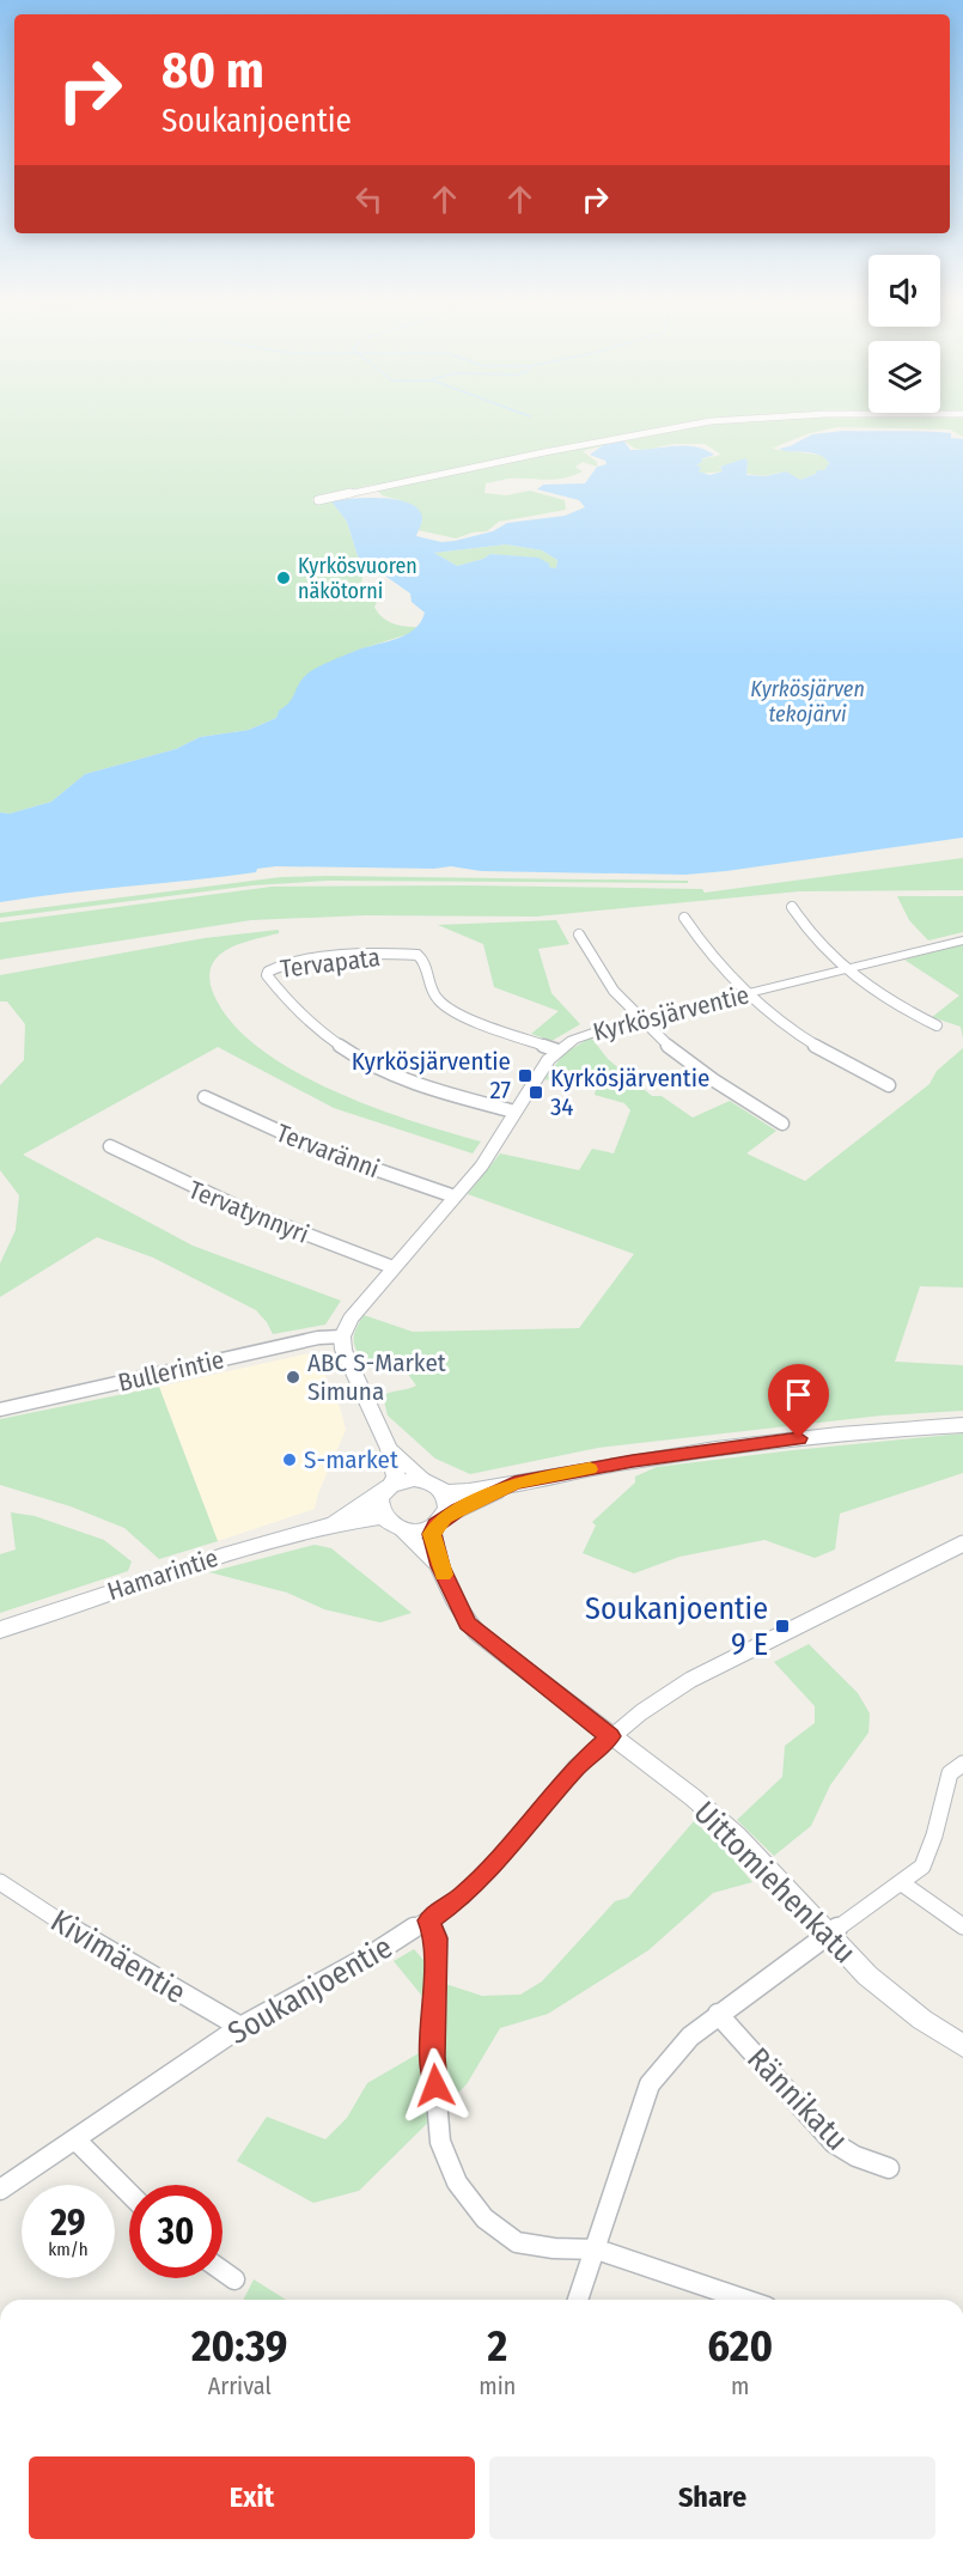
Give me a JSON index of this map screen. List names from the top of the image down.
{
  "streets": {
    "main road": ["Hamarintie"],
    "street": [
      "Tervapata",
      "Kyrkösjärventie",
      "Tervaränni",
      "Tervatynnyri",
      "Bullerintie",
      "Uittomiehenkatu",
      "Kivimäentie",
      "Soukanjoentie",
      "Rännikatu"
    ]
  },
  "crossings": [
    ["Tervapata", "Kyrkösjärventie"],
    ["Kyrkösjärventie", "Tervaränni"],
    ["Kyrkösjärventie", "Tervatynnyri"],
    ["Kyrkösjärventie", "Bullerintie"],
    ["Hamarintie", "Uittomiehenkatu"],
    ["Uittomiehenkatu", "Soukanjoentie"],
    ["Kivimäentie", "Soukanjoentie"]
  ],
  "water": ["Kyrkösjärven tekojärvi"],
  "places": {
    "other": ["Kyrkösvuoren näkötorni", "ABC S-Market Simuna", "S-market"],
    "transit": ["Kyrkösjärventie 27", "Kyrkösjärventie 34", "Soukanjoentie 9 E"]
  },
  "page": {
    "turn": ["80 m", "Soukanjoentie"],
    "speed": "29 km/h",
    "limit": "30",
    "eta": [
      "20:39",
      "Arrival",
      "2",
      "min",
      "620",
      "m"
    ],
    "buttons": ["Exit", "Share"]
  }
}
